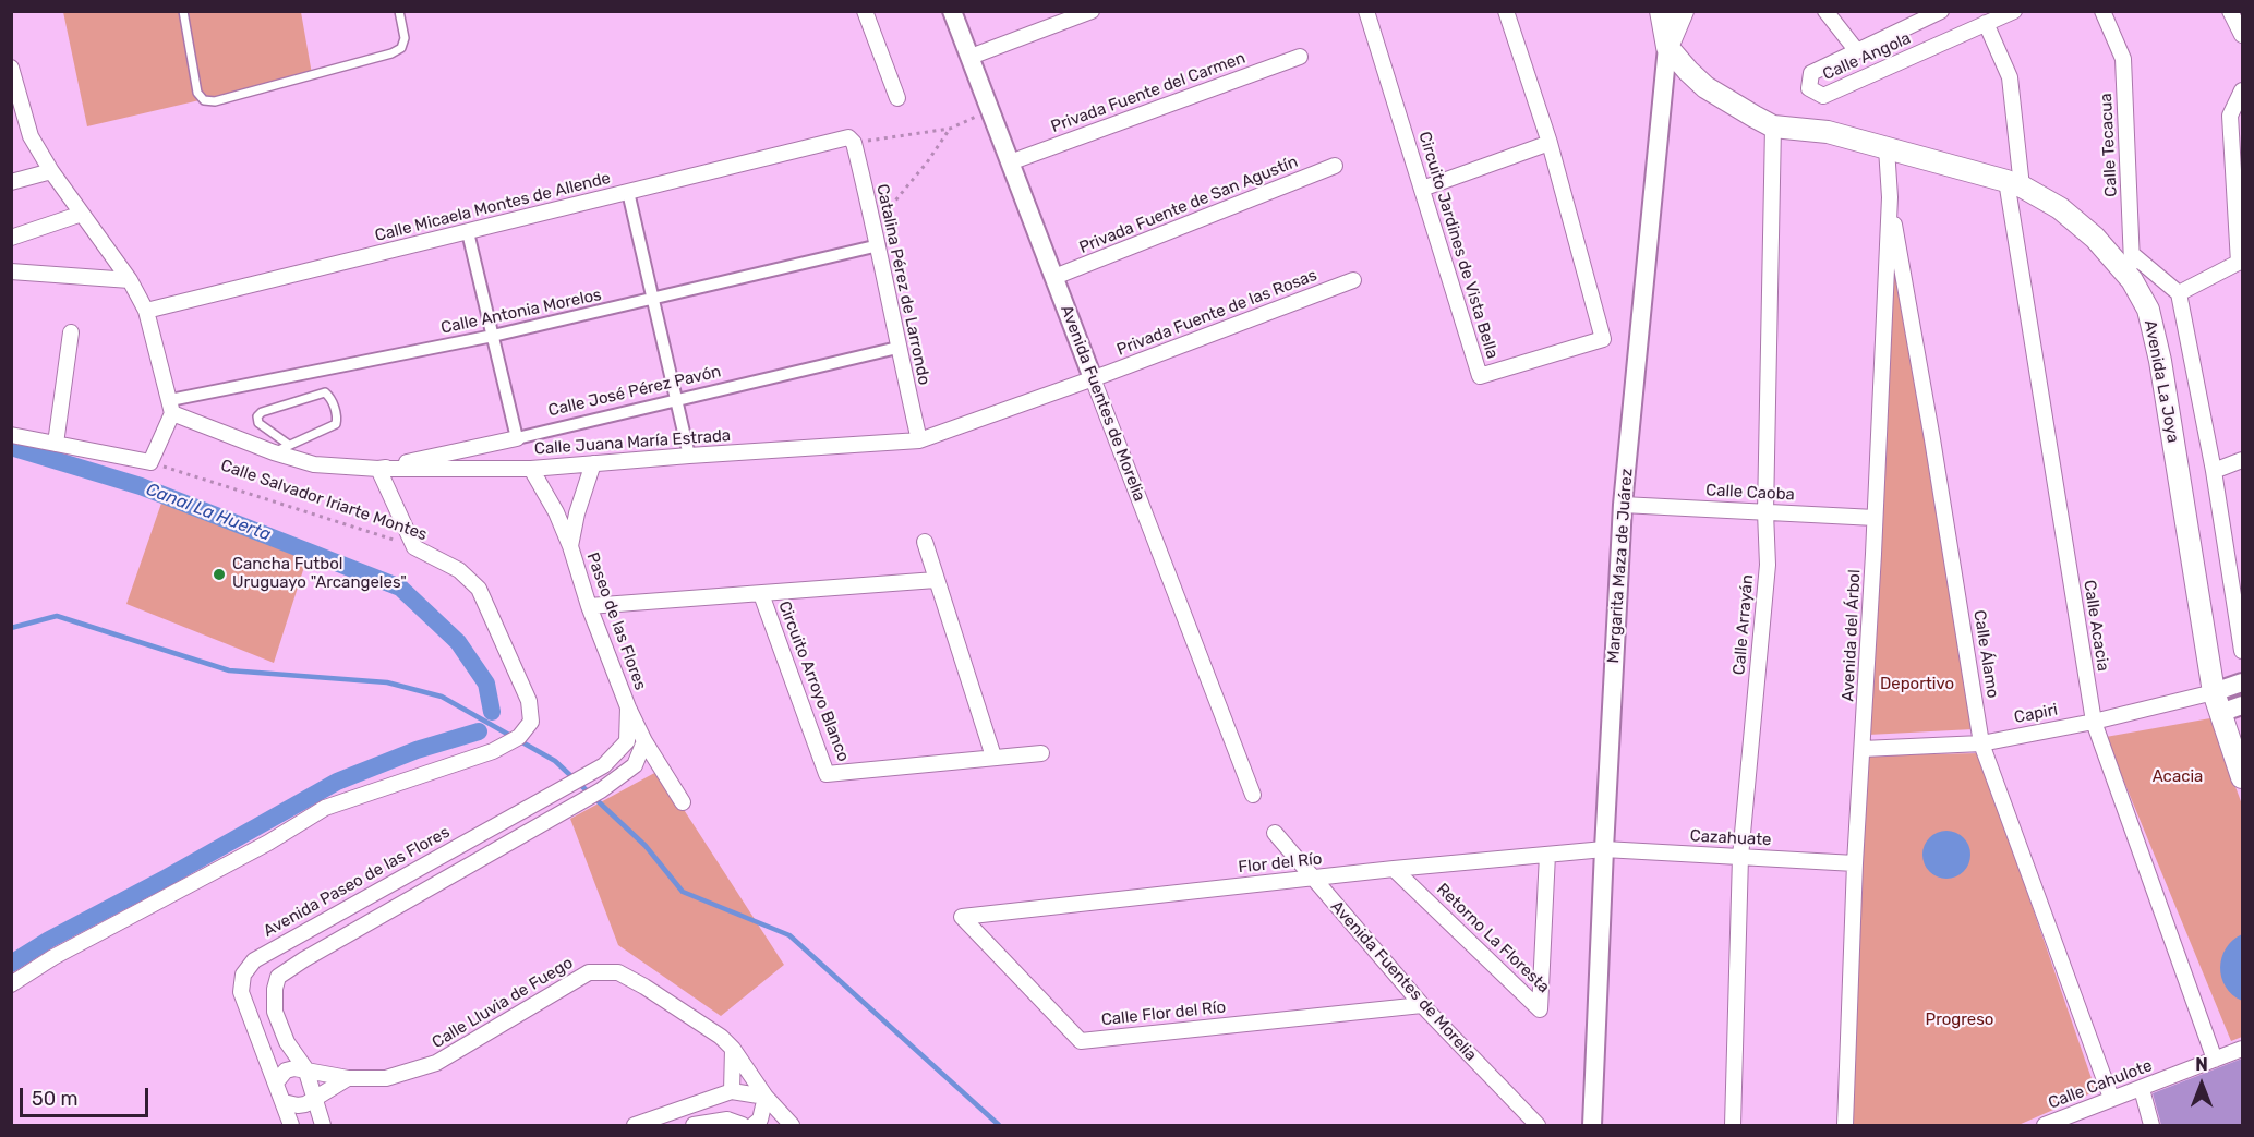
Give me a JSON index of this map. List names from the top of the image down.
{
  "streets": {
    "main road": ["Avenida La Joya", "Margarita Maza de Juárez"],
    "street": [
      "Calle Angola",
      "Privada Fuente del Carmen",
      "Calle Tecacua",
      "Privada Fuente de San Agustín",
      "Calle Micaela Montes de Allende",
      "Circuito Jardines de Vista Bella",
      "Catalina Pérez de Larrondo",
      "Calle Antonia Morelos",
      "Privada Fuente de las Rosas",
      "Calle José Pérez Pavón",
      "Avenida Fuentes de Morelia",
      "Calle Juana María Estrada",
      "Calle Caoba",
      "Calle Salvador Iriarte Montes",
      "Paseo de las Flores",
      "Calle Arrayán",
      "Calle Acacia",
      "Avenida del Árbol",
      "Calle Álamo",
      "Circuito Arroyo Blanco",
      "Capiri",
      "Cazahuate",
      "Flor del Río",
      "Avenida Paseo de las Flores",
      "Retorno La Floresta",
      "Calle Lluvia de Fuego",
      "Calle Flor del Río",
      "Calle Cahulote"
    ]
  },
  "crossings": [
    ["Calle Angola", "Calle Acacia"],
    ["Privada Fuente del Carmen", "Avenida Fuentes de Morelia"],
    ["Calle Tecacua", "Avenida La Joya"],
    ["Privada Fuente de San Agustín", "Avenida Fuentes de Morelia"],
    ["Calle Micaela Montes de Allende", "Catalina Pérez de Larrondo"],
    ["Catalina Pérez de Larrondo", "Calle Antonia Morelos"],
    ["Catalina Pérez de Larrondo", "Calle José Pérez Pavón"],
    ["Catalina Pérez de Larrondo", "Calle Juana María Estrada"],
    ["Calle Antonia Morelos", "Calle Juana María Estrada"],
    ["Privada Fuente de las Rosas", "Avenida Fuentes de Morelia"],
    ["Privada Fuente de las Rosas", "Calle Juana María Estrada"],
    ["Avenida La Joya", "Margarita Maza de Juárez"],
    ["Avenida La Joya", "Calle Arrayán"],
    ["Avenida La Joya", "Calle Acacia"],
    ["Avenida La Joya", "Avenida del Árbol"],
    ["Avenida La Joya", "Capiri"],
    ["Calle José Pérez Pavón", "Calle Juana María Estrada"],
    ["Avenida Fuentes de Morelia", "Calle Juana María Estrada"],
    ["Avenida Fuentes de Morelia", "Flor del Río"],
    ["Avenida Fuentes de Morelia", "Calle Flor del Río"],
    ["Calle Juana María Estrada", "Paseo de las Flores"],
    ["Calle Caoba", "Margarita Maza de Juárez"],
    ["Calle Caoba", "Calle Arrayán"],
    ["Calle Caoba", "Avenida del Árbol"],
    ["Margarita Maza de Juárez", "Cazahuate"],
    ["Margarita Maza de Juárez", "Flor del Río"],
    ["Paseo de las Flores", "Circuito Arroyo Blanco"],
    ["Paseo de las Flores", "Avenida Paseo de las Flores"],
    ["Calle Arrayán", "Cazahuate"],
    ["Calle Acacia", "Capiri"],
    ["Calle Acacia", "Calle Cahulote"],
    ["Avenida del Árbol", "Calle Álamo"],
    ["Avenida del Árbol", "Capiri"],
    ["Avenida del Árbol", "Cazahuate"],
    ["Calle Álamo", "Capiri"],
    ["Calle Álamo", "Calle Cahulote"],
    ["Cazahuate", "Flor del Río"],
    ["Flor del Río", "Retorno La Floresta"],
    ["Flor del Río", "Calle Flor del Río"],
    ["Avenida Paseo de las Flores", "Calle Lluvia de Fuego"]
  ],
  "water": ["Canal La Huerta"],
  "parks": ["Deportivo", "Acacia", "Progreso"],
  "places": ["Cancha Futbol Uruguayo \"Arcangeles\""],
  "scale_bar": "50 m",
  "north": "top"
}
